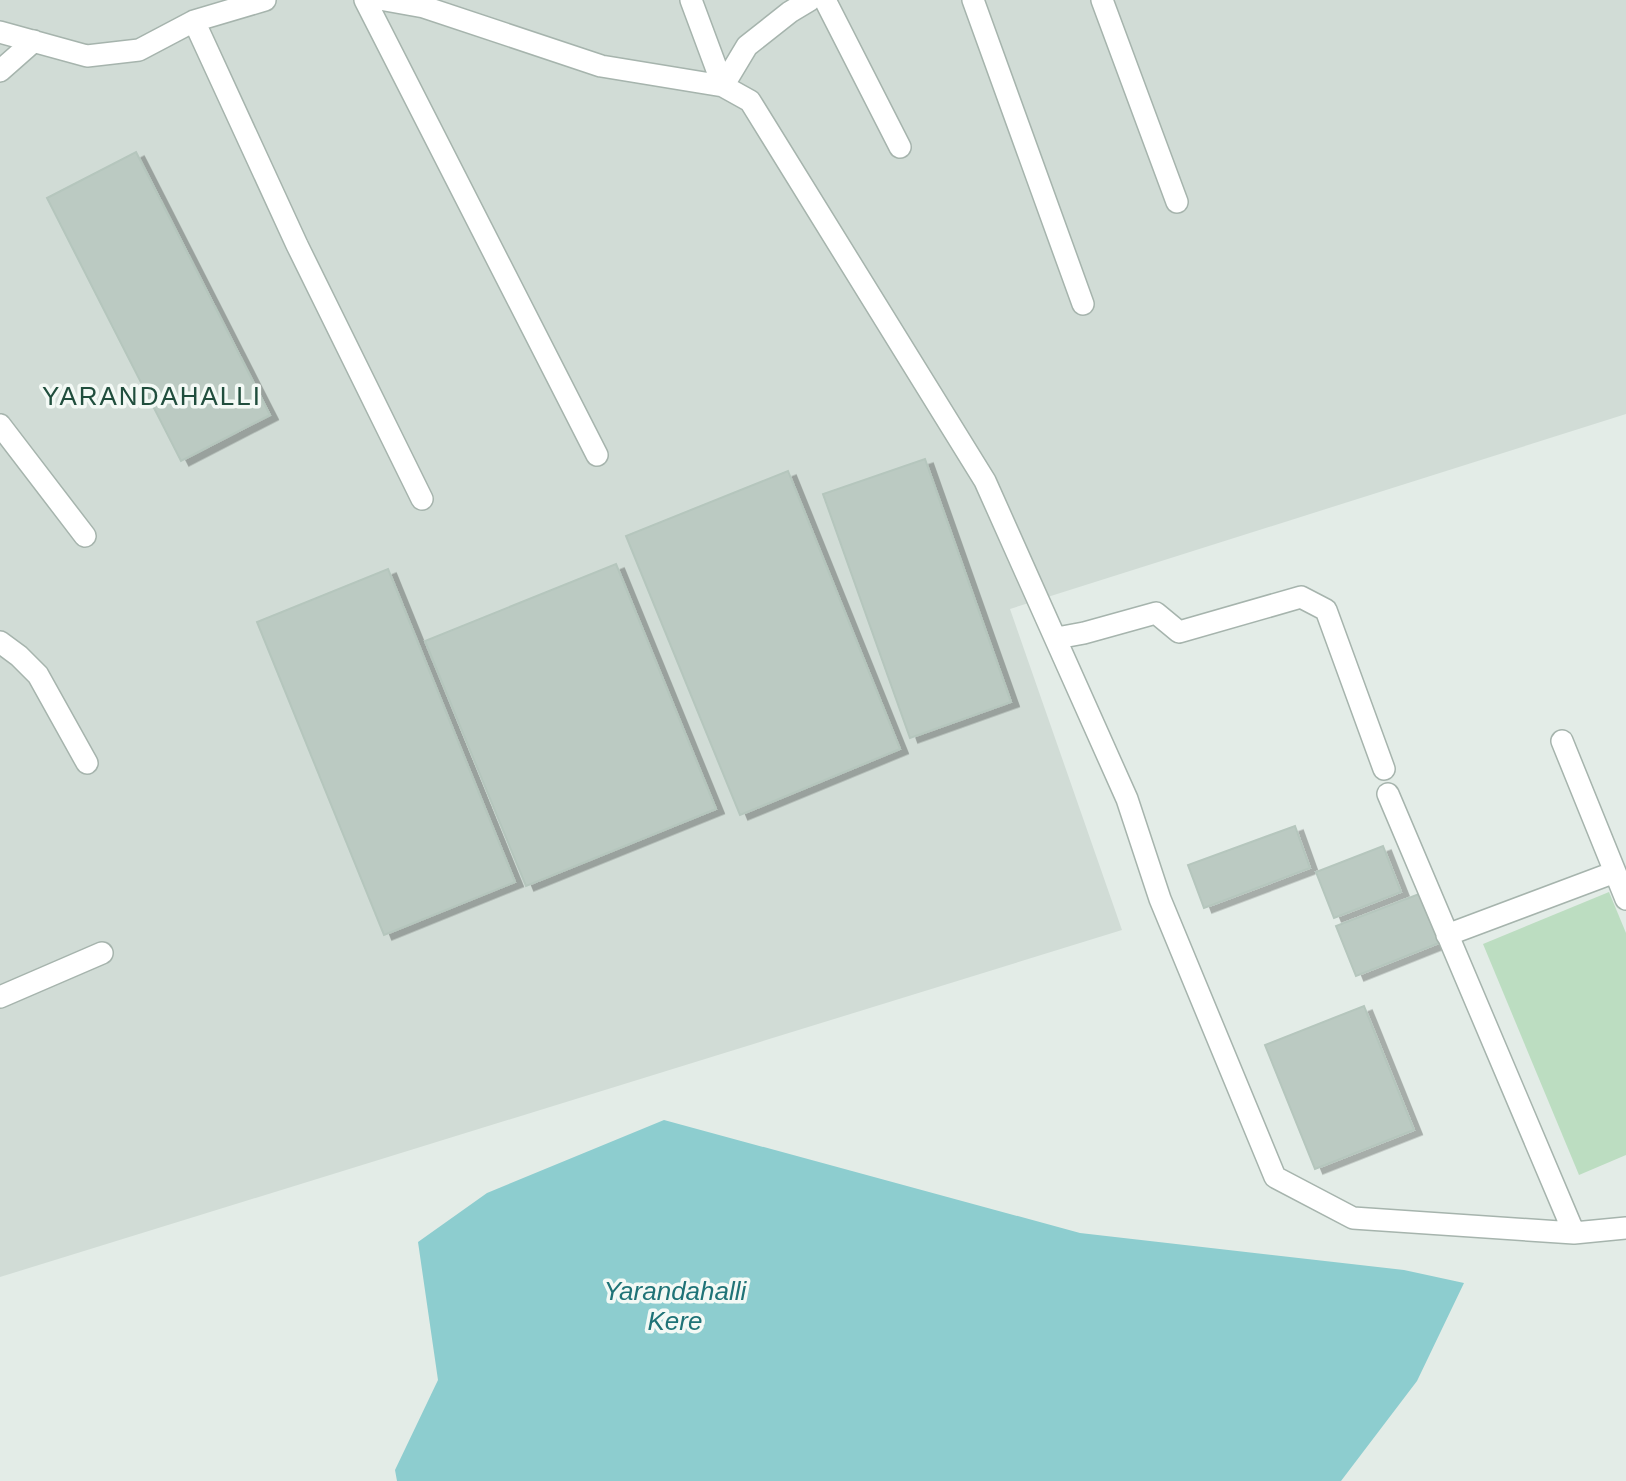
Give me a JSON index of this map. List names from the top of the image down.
{
  "districts": ["YARANDAHALLI"],
  "water": ["Yarandahalli Kere"]
}
